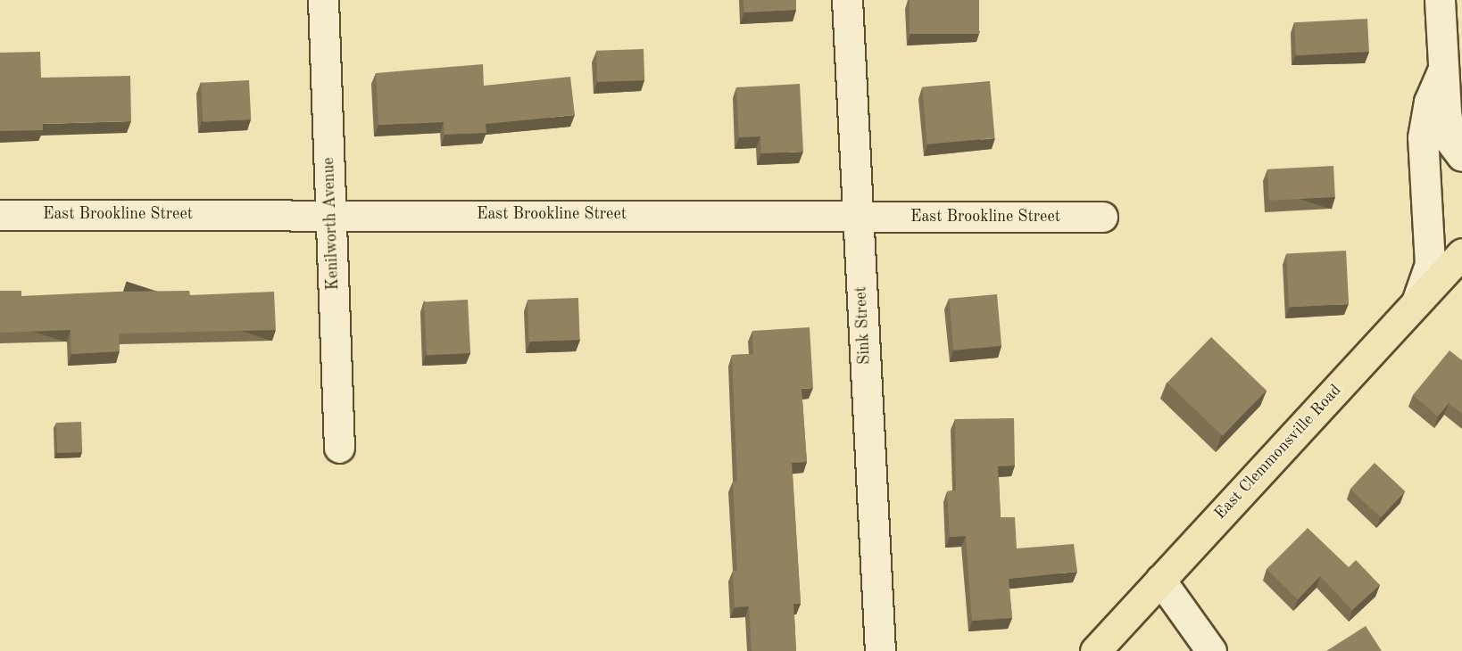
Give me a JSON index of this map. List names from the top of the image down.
{
  "streets": {
    "main road": ["East Clemmonsville Road"],
    "street": ["East Brookline Street", "Kenilworth Avenue", "Sink Street"]
  },
  "crossings": [
    ["East Brookline Street", "Kenilworth Avenue"],
    ["East Brookline Street", "Sink Street"]
  ]
}
